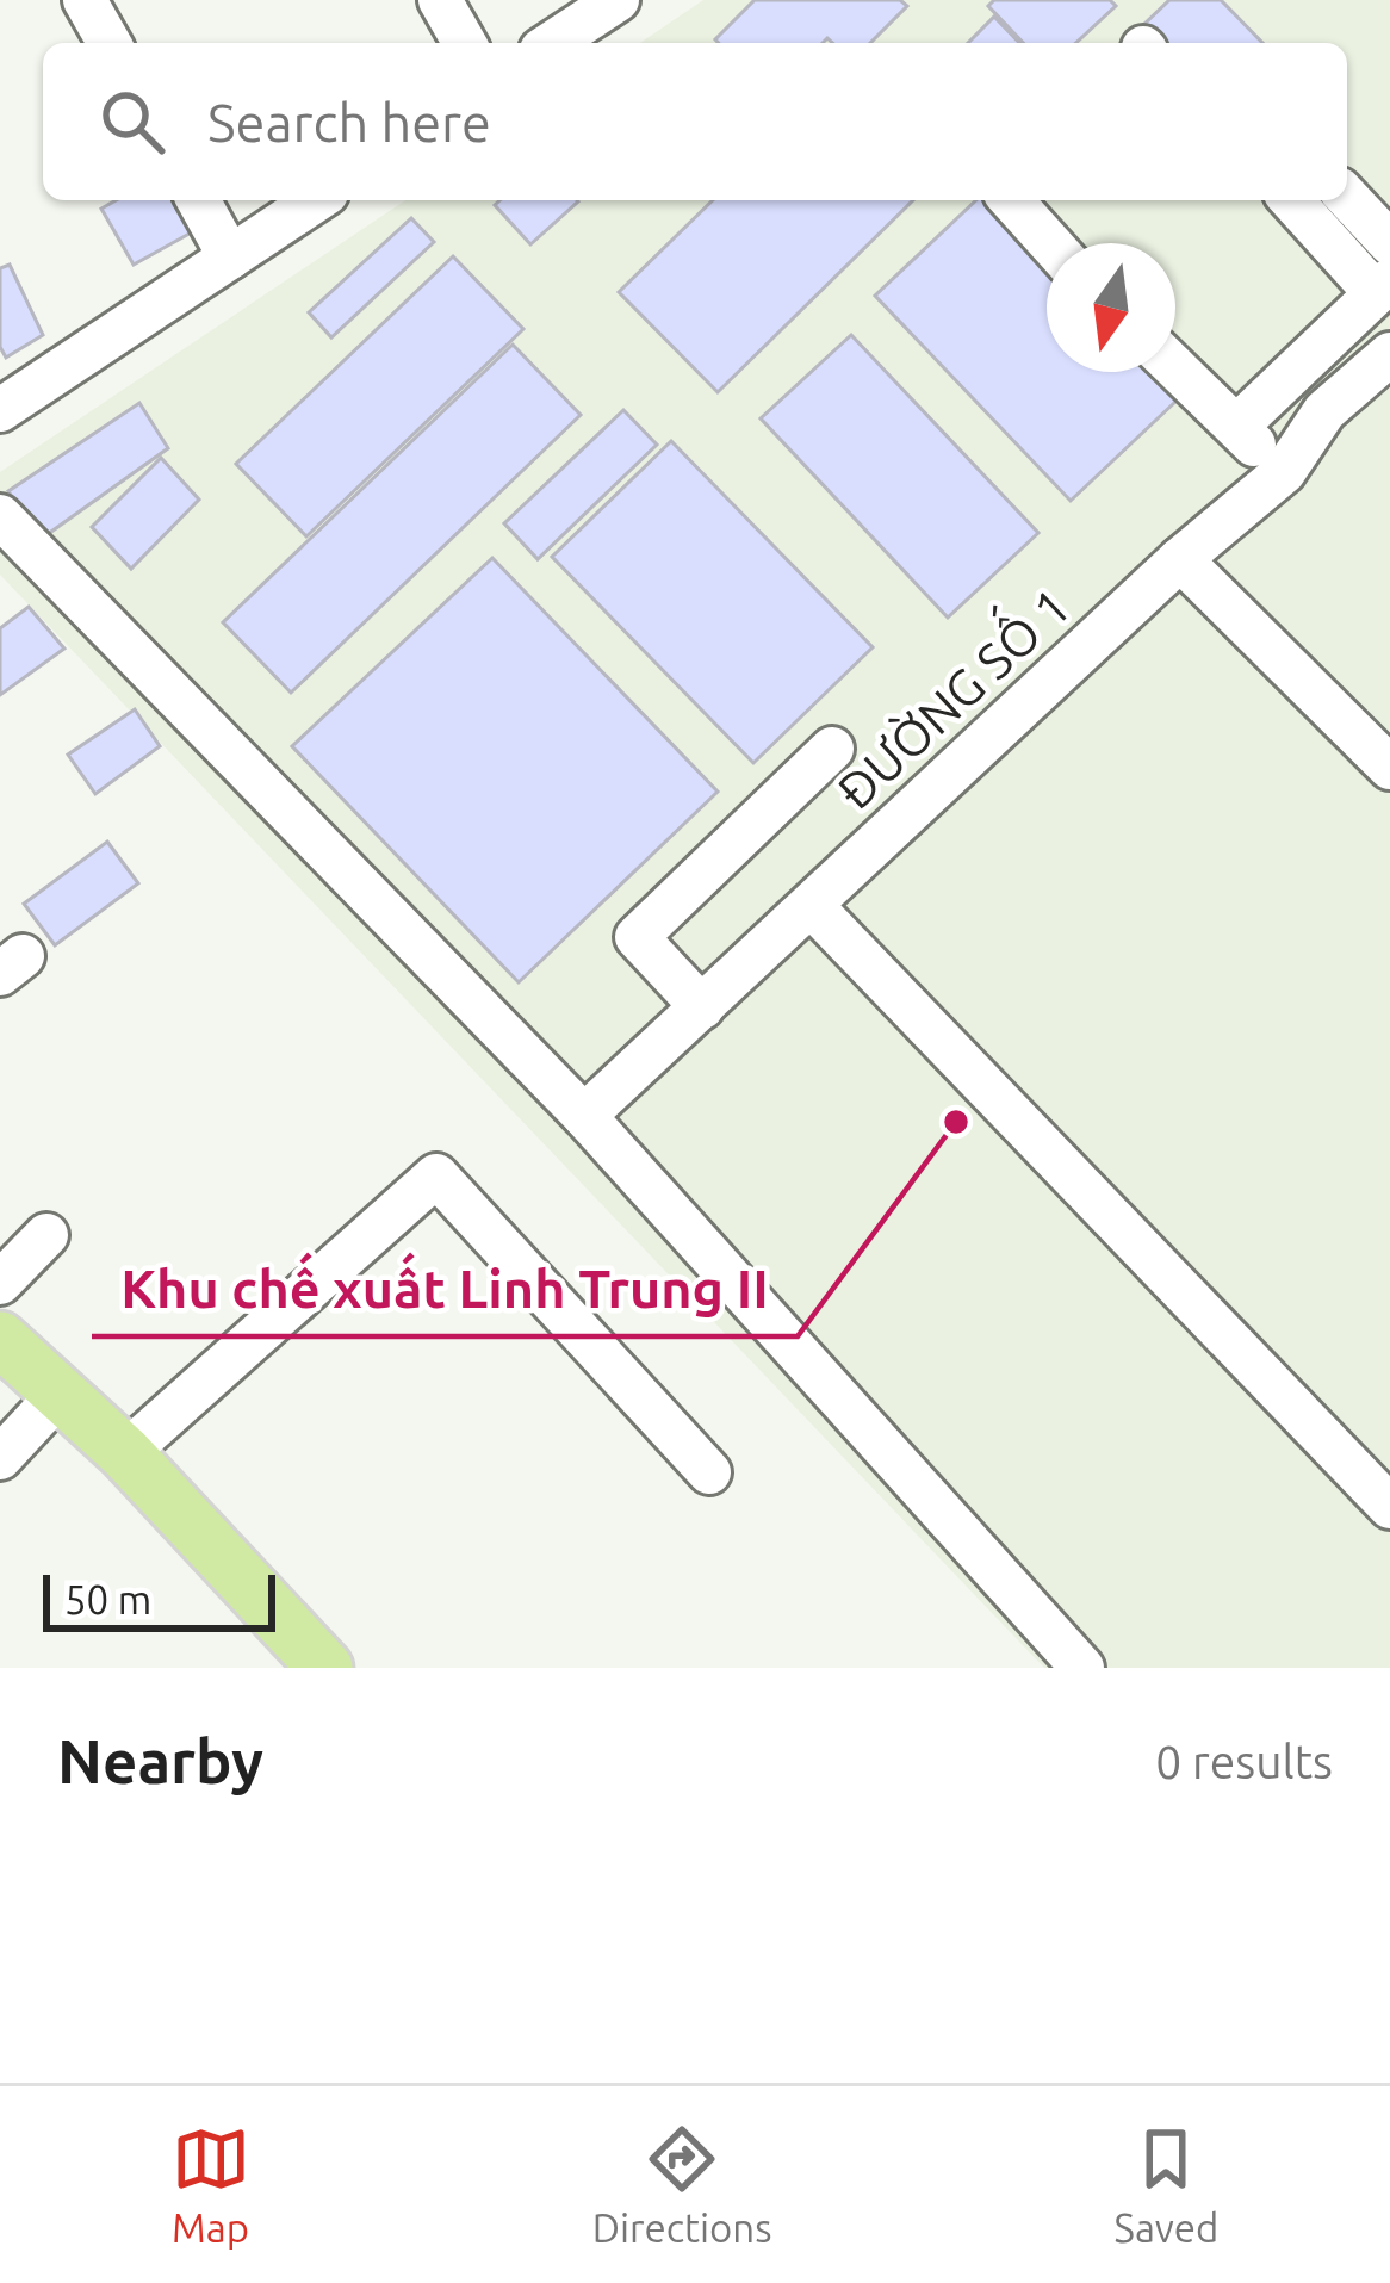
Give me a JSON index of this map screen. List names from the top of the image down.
{
  "streets": {
    "street": ["ĐƯỜNG SỐ 1"]
  },
  "places": ["Khu chế xuất Linh Trung II"],
  "scale_bar": "50 m",
  "north": "bottom",
  "page": {
    "search": "Search here",
    "scale": "50 m",
    "heading": ["Nearby", "0 results"],
    "nav": ["Map", "Directions", "Saved"]
  }
}
